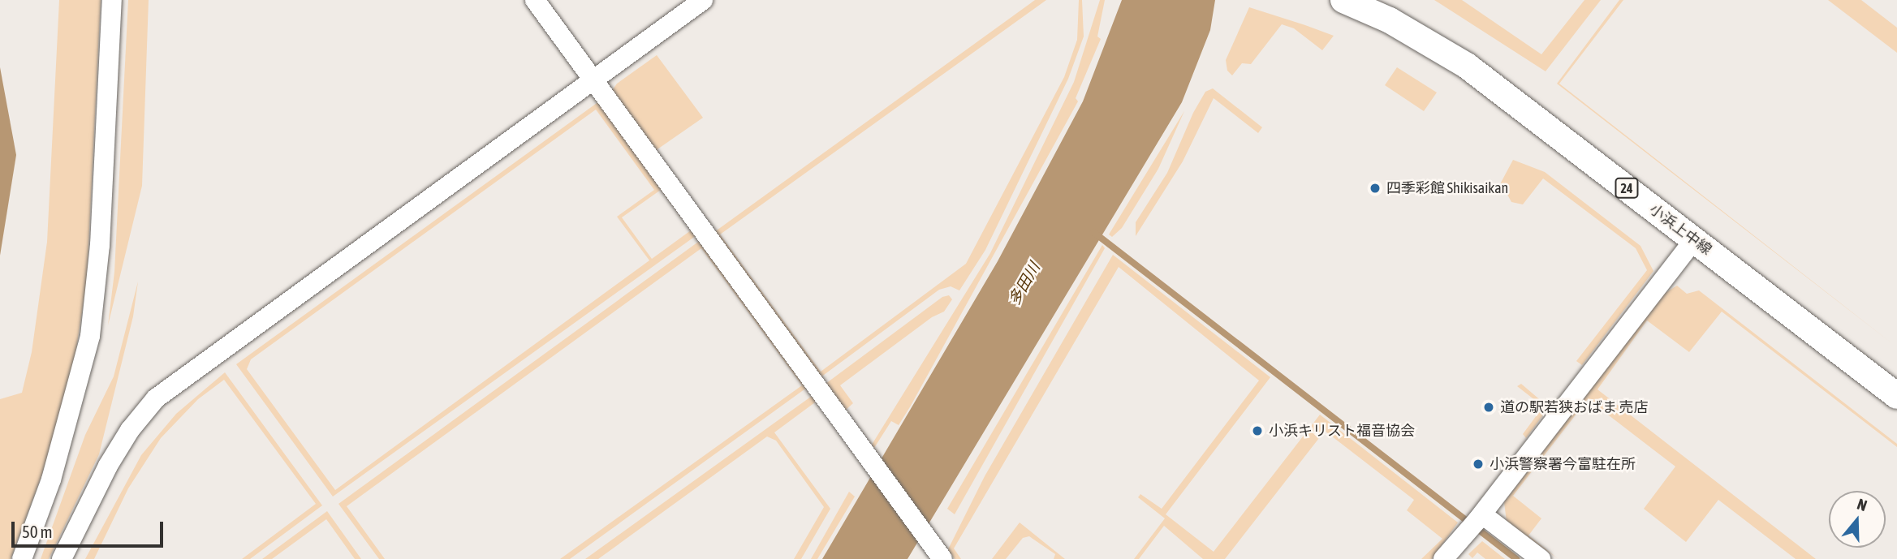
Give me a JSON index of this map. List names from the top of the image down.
{
  "streets": {
    "main road": ["24", "小浜上中線"]
  },
  "water": ["多田川"],
  "places": [
    "四季彩館 Shikisaikan",
    "道の駅若狭おばま 売店",
    "小浜キリスト福音協会",
    "小浜警察署今富駐在所"
  ],
  "scale_bar": "50 m",
  "north": "top"
}
